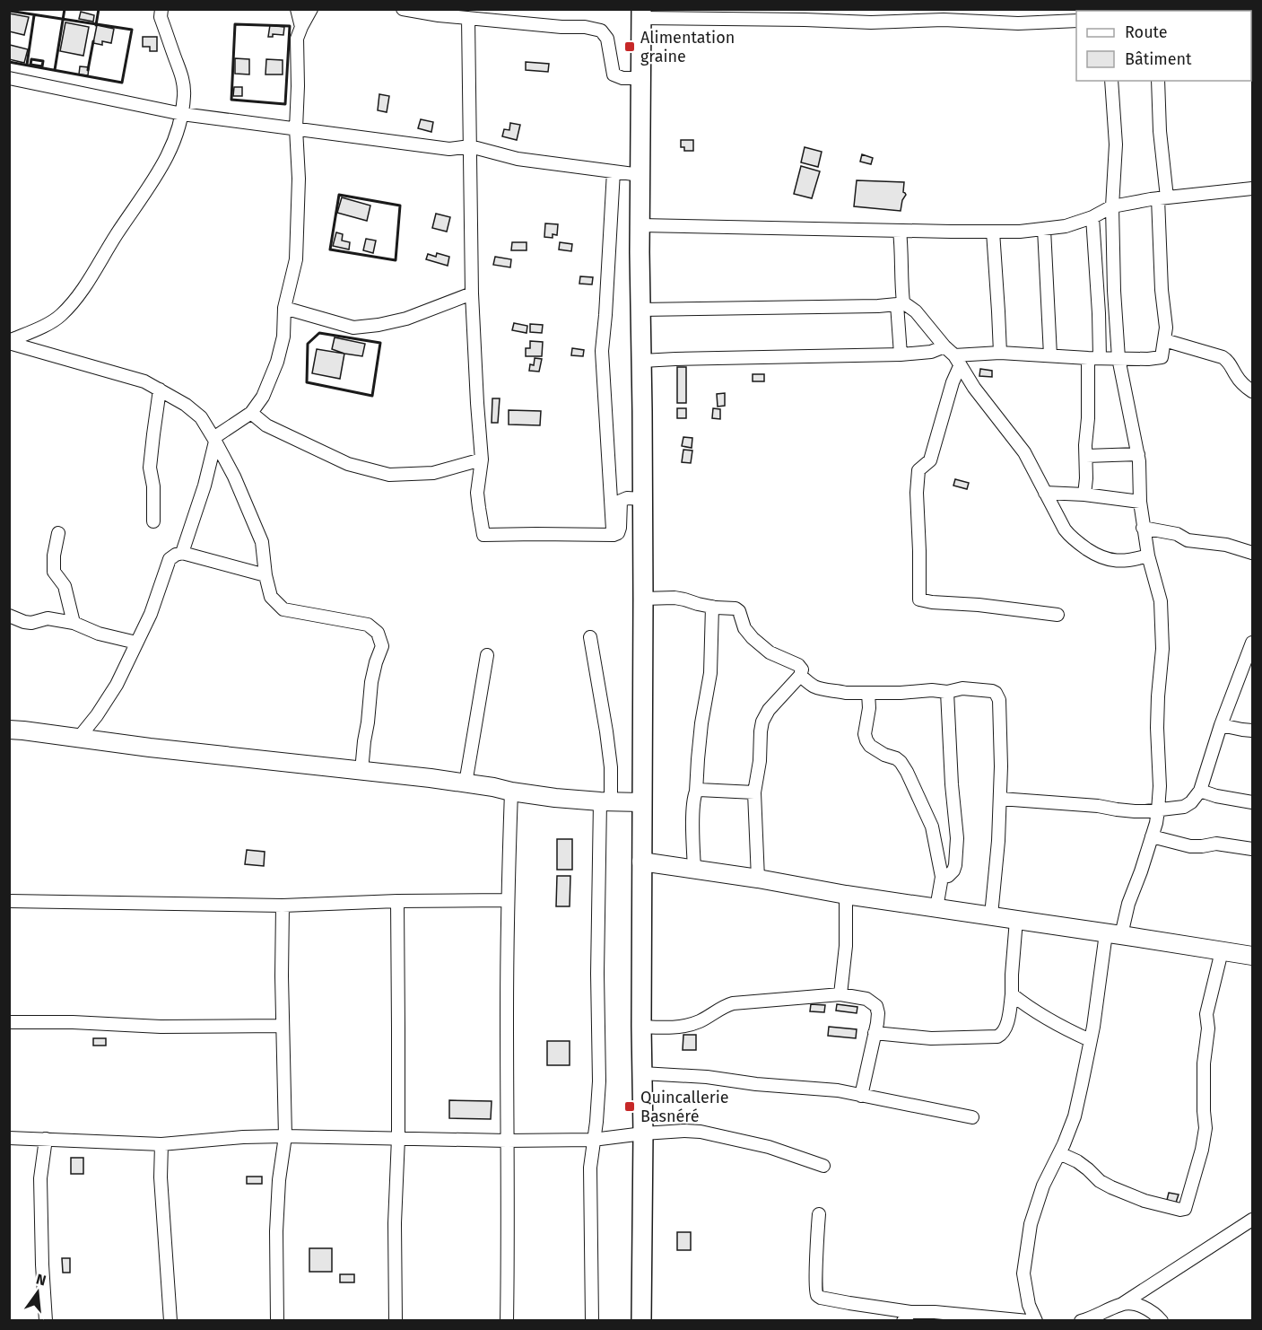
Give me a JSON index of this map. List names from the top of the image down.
{
  "places": {
    "transit": ["Alimentation graine", "Quincallerie Basnéré"]
  },
  "legend": ["Route", "Bâtiment"],
  "north": "top"
}
